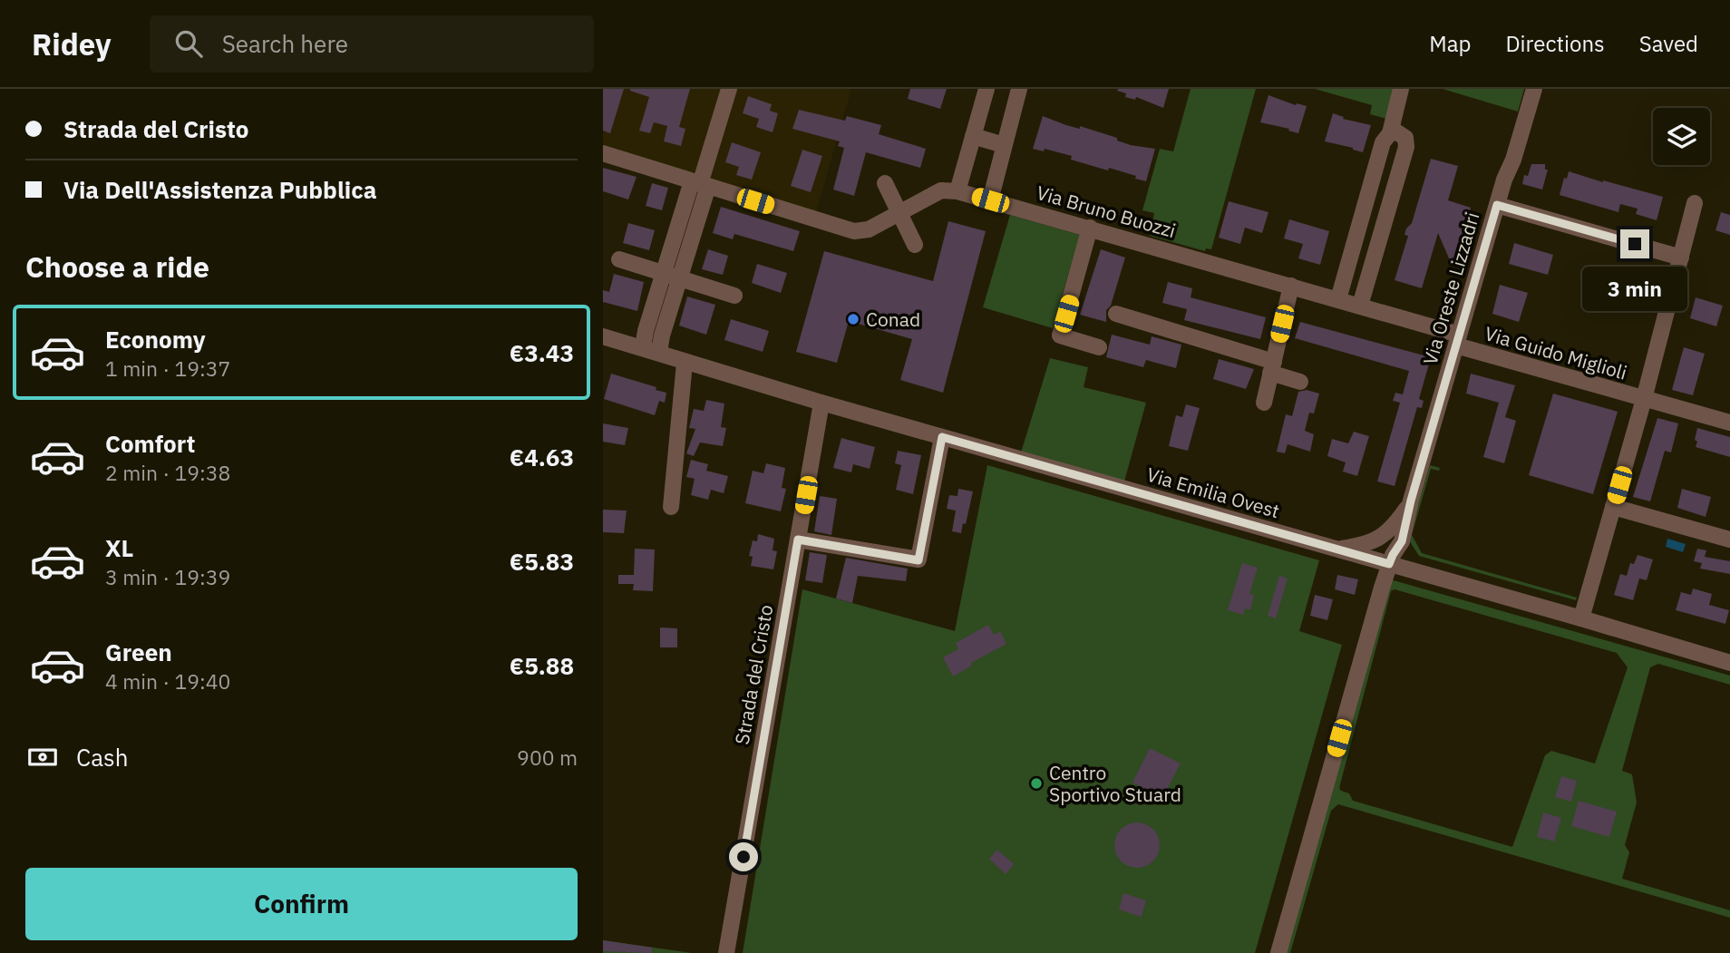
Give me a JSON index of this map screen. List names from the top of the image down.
{
  "streets": {
    "street": [
      "Via Bruno Buozzi",
      "Via Oreste Lizzadri",
      "Via Guido Miglioli",
      "Via Emilia Ovest",
      "Strada del Cristo"
    ]
  },
  "crossings": [
    ["Via Bruno Buozzi", "Via Oreste Lizzadri"],
    ["Via Bruno Buozzi", "Via Guido Miglioli"],
    ["Via Oreste Lizzadri", "Via Guido Miglioli"],
    ["Via Oreste Lizzadri", "Via Emilia Ovest"],
    ["Via Emilia Ovest", "Strada del Cristo"]
  ],
  "places": ["Conad", "Centro Sportivo Stuard"],
  "page": {
    "header": "Ridey",
    "search": "Search here",
    "nav": ["Map", "Directions", "Saved"],
    "banner": ["Strada del Cristo", "Via Dell'Assistenza Pubblica"],
    "heading": "Choose a ride",
    "bubble": "3 min",
    "list": [
      {
        "name": "Economy",
        "note": "1 min · 19:37",
        "value": "€3.43"
      },
      {
        "name": "Comfort",
        "note": "2 min · 19:38",
        "value": "€4.63"
      },
      {
        "name": "XL",
        "note": "3 min · 19:39",
        "value": "€5.83"
      },
      {
        "name": "Green",
        "note": "4 min · 19:40",
        "value": "€5.88"
      }
    ],
    "pay": ["Cash", "900 m"],
    "buttons": "Confirm"
  }
}
